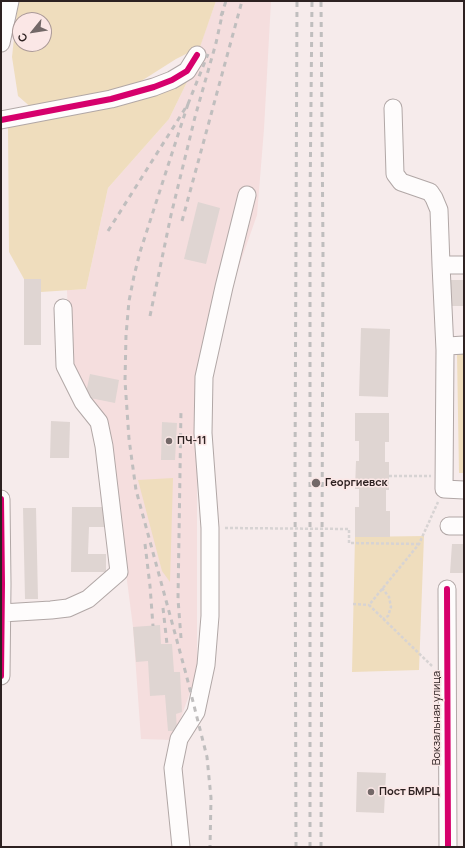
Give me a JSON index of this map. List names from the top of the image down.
{
  "streets": {
    "street": ["Вокзальная улица"]
  },
  "places": ["ПЧ-11", "Георгиевск", "Пост БМРЦ"],
  "north": "bottom left"
}
